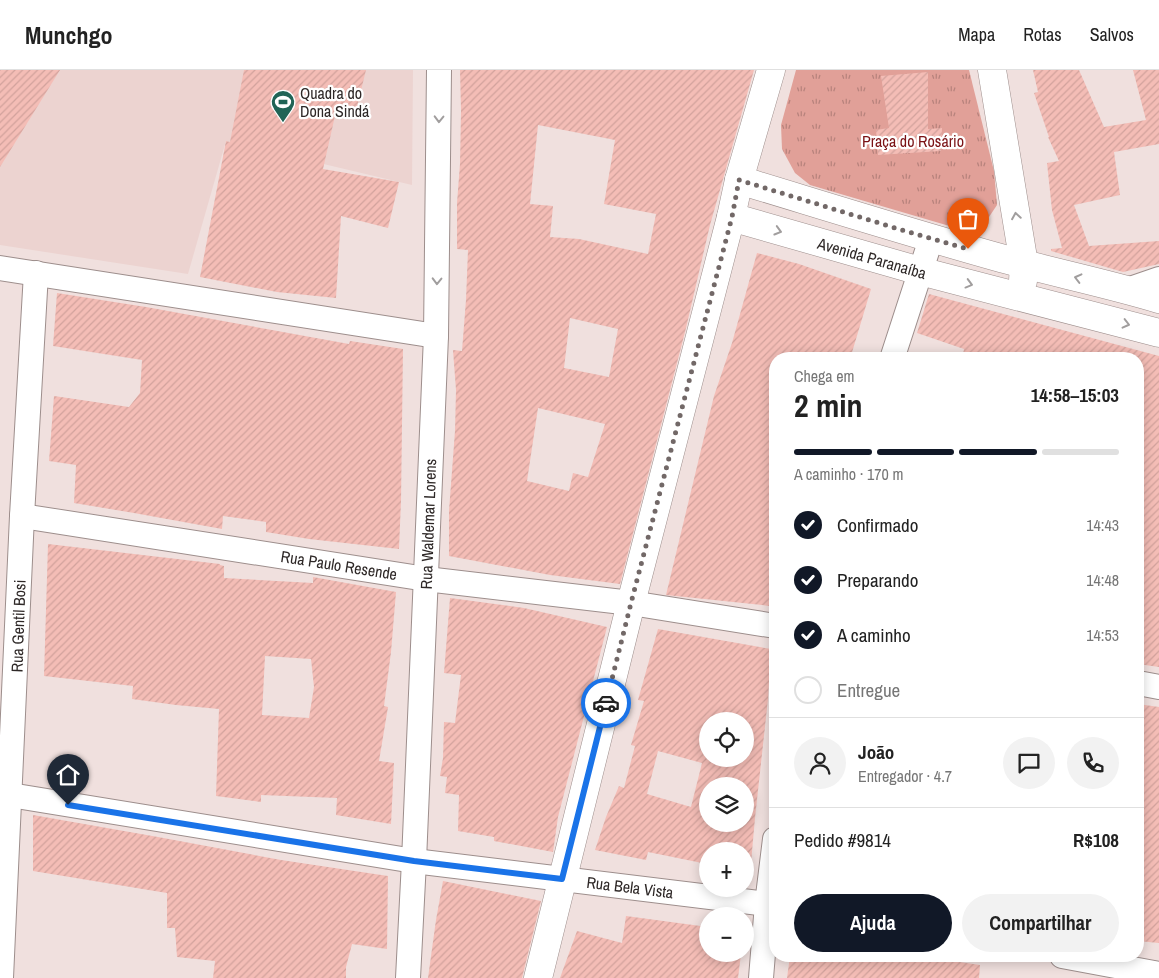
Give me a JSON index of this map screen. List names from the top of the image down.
{
  "streets": {
    "main road": ["Avenida Paranaíba"],
    "street": [
      "Rua Waldemar Lorens",
      "Rua Paulo Resende",
      "Rua Gentil Bosi",
      "Rua Bela Vista"
    ]
  },
  "crossings": [
    ["Rua Waldemar Lorens", "Rua Paulo Resende"],
    ["Rua Waldemar Lorens", "Rua Bela Vista"],
    ["Rua Paulo Resende", "Rua Gentil Bosi"],
    ["Rua Gentil Bosi", "Rua Bela Vista"]
  ],
  "parks": ["Praça do Rosário"],
  "places": {
    "sports": ["Quadra do Dona Sindá"]
  },
  "page": {
    "header": "Munchgo",
    "nav": ["Mapa", "Rotas", "Salvos"],
    "heading": ["2 min", "Chega em", "14:58–15:03"],
    "panel": [
      "João",
      "Entregador · 4.7",
      "Pedido #9814",
      "R$108"
    ],
    "bar": "A caminho · 170 m",
    "list": [
      ["Confirmado", "14:43"],
      ["Preparando", "14:48"],
      ["A caminho", "14:53"],
      "Entregue"
    ],
    "map_buttons": ["+", "−"],
    "buttons": ["Ajuda", "Compartilhar"]
  }
}
